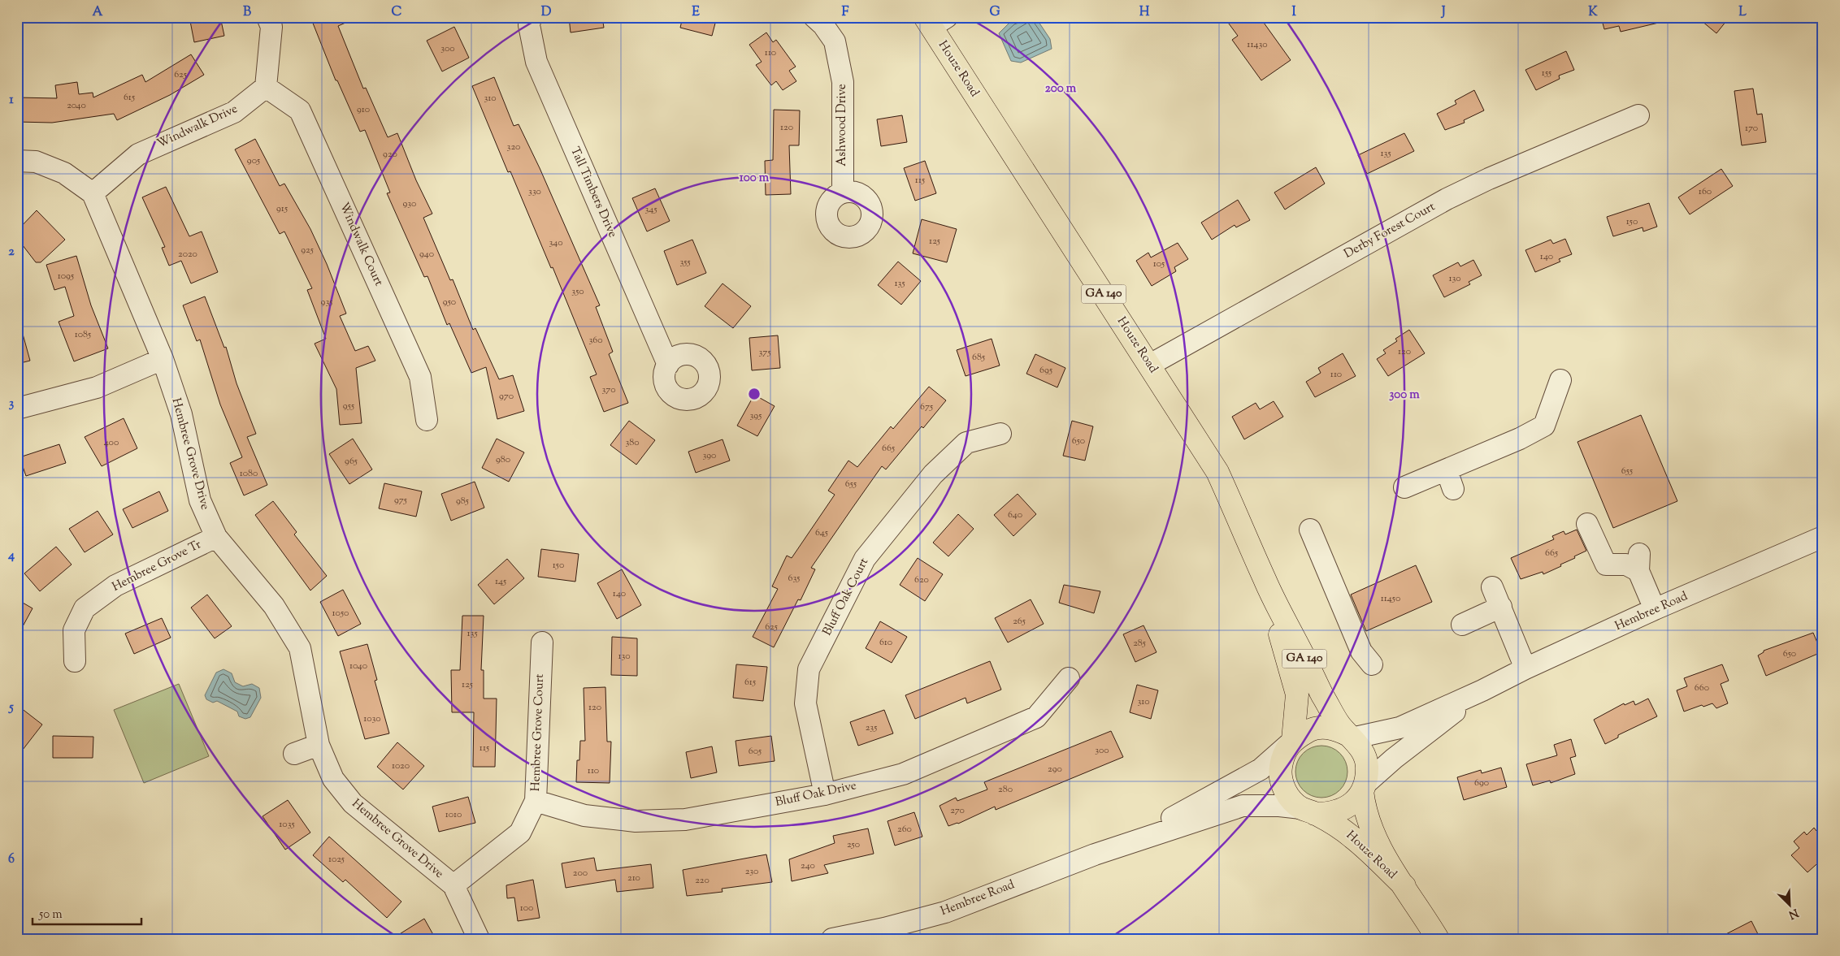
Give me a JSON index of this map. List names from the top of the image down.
{
  "streets": {
    "main road": ["Houze Road", "GA 140"],
    "street": [
      "Ashwood Drive",
      "Windwalk Drive",
      "Tall Timbers Drive",
      "Derby Forest Court",
      "Windwalk Court",
      "Hembree Grove Drive",
      "Hembree Grove Tr",
      "Bluff Oak Court",
      "Hembree Road",
      "Hembree Grove Court",
      "Bluff Oak Drive"
    ]
  },
  "crossings": [
    ["Houze Road", "Derby Forest Court"],
    ["Houze Road", "Hembree Road"],
    ["Windwalk Drive", "Windwalk Court"],
    ["Windwalk Drive", "Hembree Grove Drive"],
    ["Hembree Grove Drive", "Hembree Grove Tr"],
    ["Hembree Grove Drive", "Hembree Grove Court"],
    ["Bluff Oak Court", "Bluff Oak Drive"],
    ["Hembree Grove Court", "Bluff Oak Drive"]
  ],
  "house_numbers": [
    "11430",
    "300",
    "110",
    "155",
    "625",
    "615",
    "310",
    "2040",
    "910",
    "120",
    "170",
    "320",
    "135",
    "920",
    "905",
    "115",
    "330",
    "160",
    "930",
    "915",
    "345",
    "150",
    "125",
    "340",
    "925",
    "2020",
    "940",
    "140",
    "355",
    "105",
    "1095",
    "130",
    "135",
    "350",
    "935",
    "950",
    "1085",
    "360",
    "120",
    "375",
    "685",
    "695",
    "110",
    "370",
    "970",
    "955",
    "675",
    "395",
    "650",
    "400",
    "380",
    "665",
    "390",
    "980",
    "965",
    "655",
    "1080",
    "655",
    "975",
    "985",
    "640",
    "645",
    "665",
    "150",
    "635",
    "620",
    "145",
    "140",
    "11450",
    "1050",
    "265",
    "625",
    "135",
    "610",
    "285",
    "650",
    "130",
    "1040",
    "615",
    "125",
    "660",
    "310",
    "120",
    "1030",
    "235",
    "115",
    "300",
    "605",
    "1020",
    "290",
    "110",
    "690",
    "280",
    "270",
    "1010",
    "1035",
    "260",
    "250",
    "1025",
    "240",
    "230",
    "200",
    "210",
    "220",
    "100"
  ],
  "scale_bar": "50 m",
  "north": "bottom right",
  "grid": {
    "columns": [
      "A",
      "B",
      "C",
      "D",
      "E",
      "F",
      "G",
      "H",
      "I",
      "J",
      "K",
      "L"
    ],
    "rows": [
      "1",
      "2",
      "3",
      "4",
      "5",
      "6"
    ]
  },
  "rings": ["200 m", "100 m", "300 m"]
}
